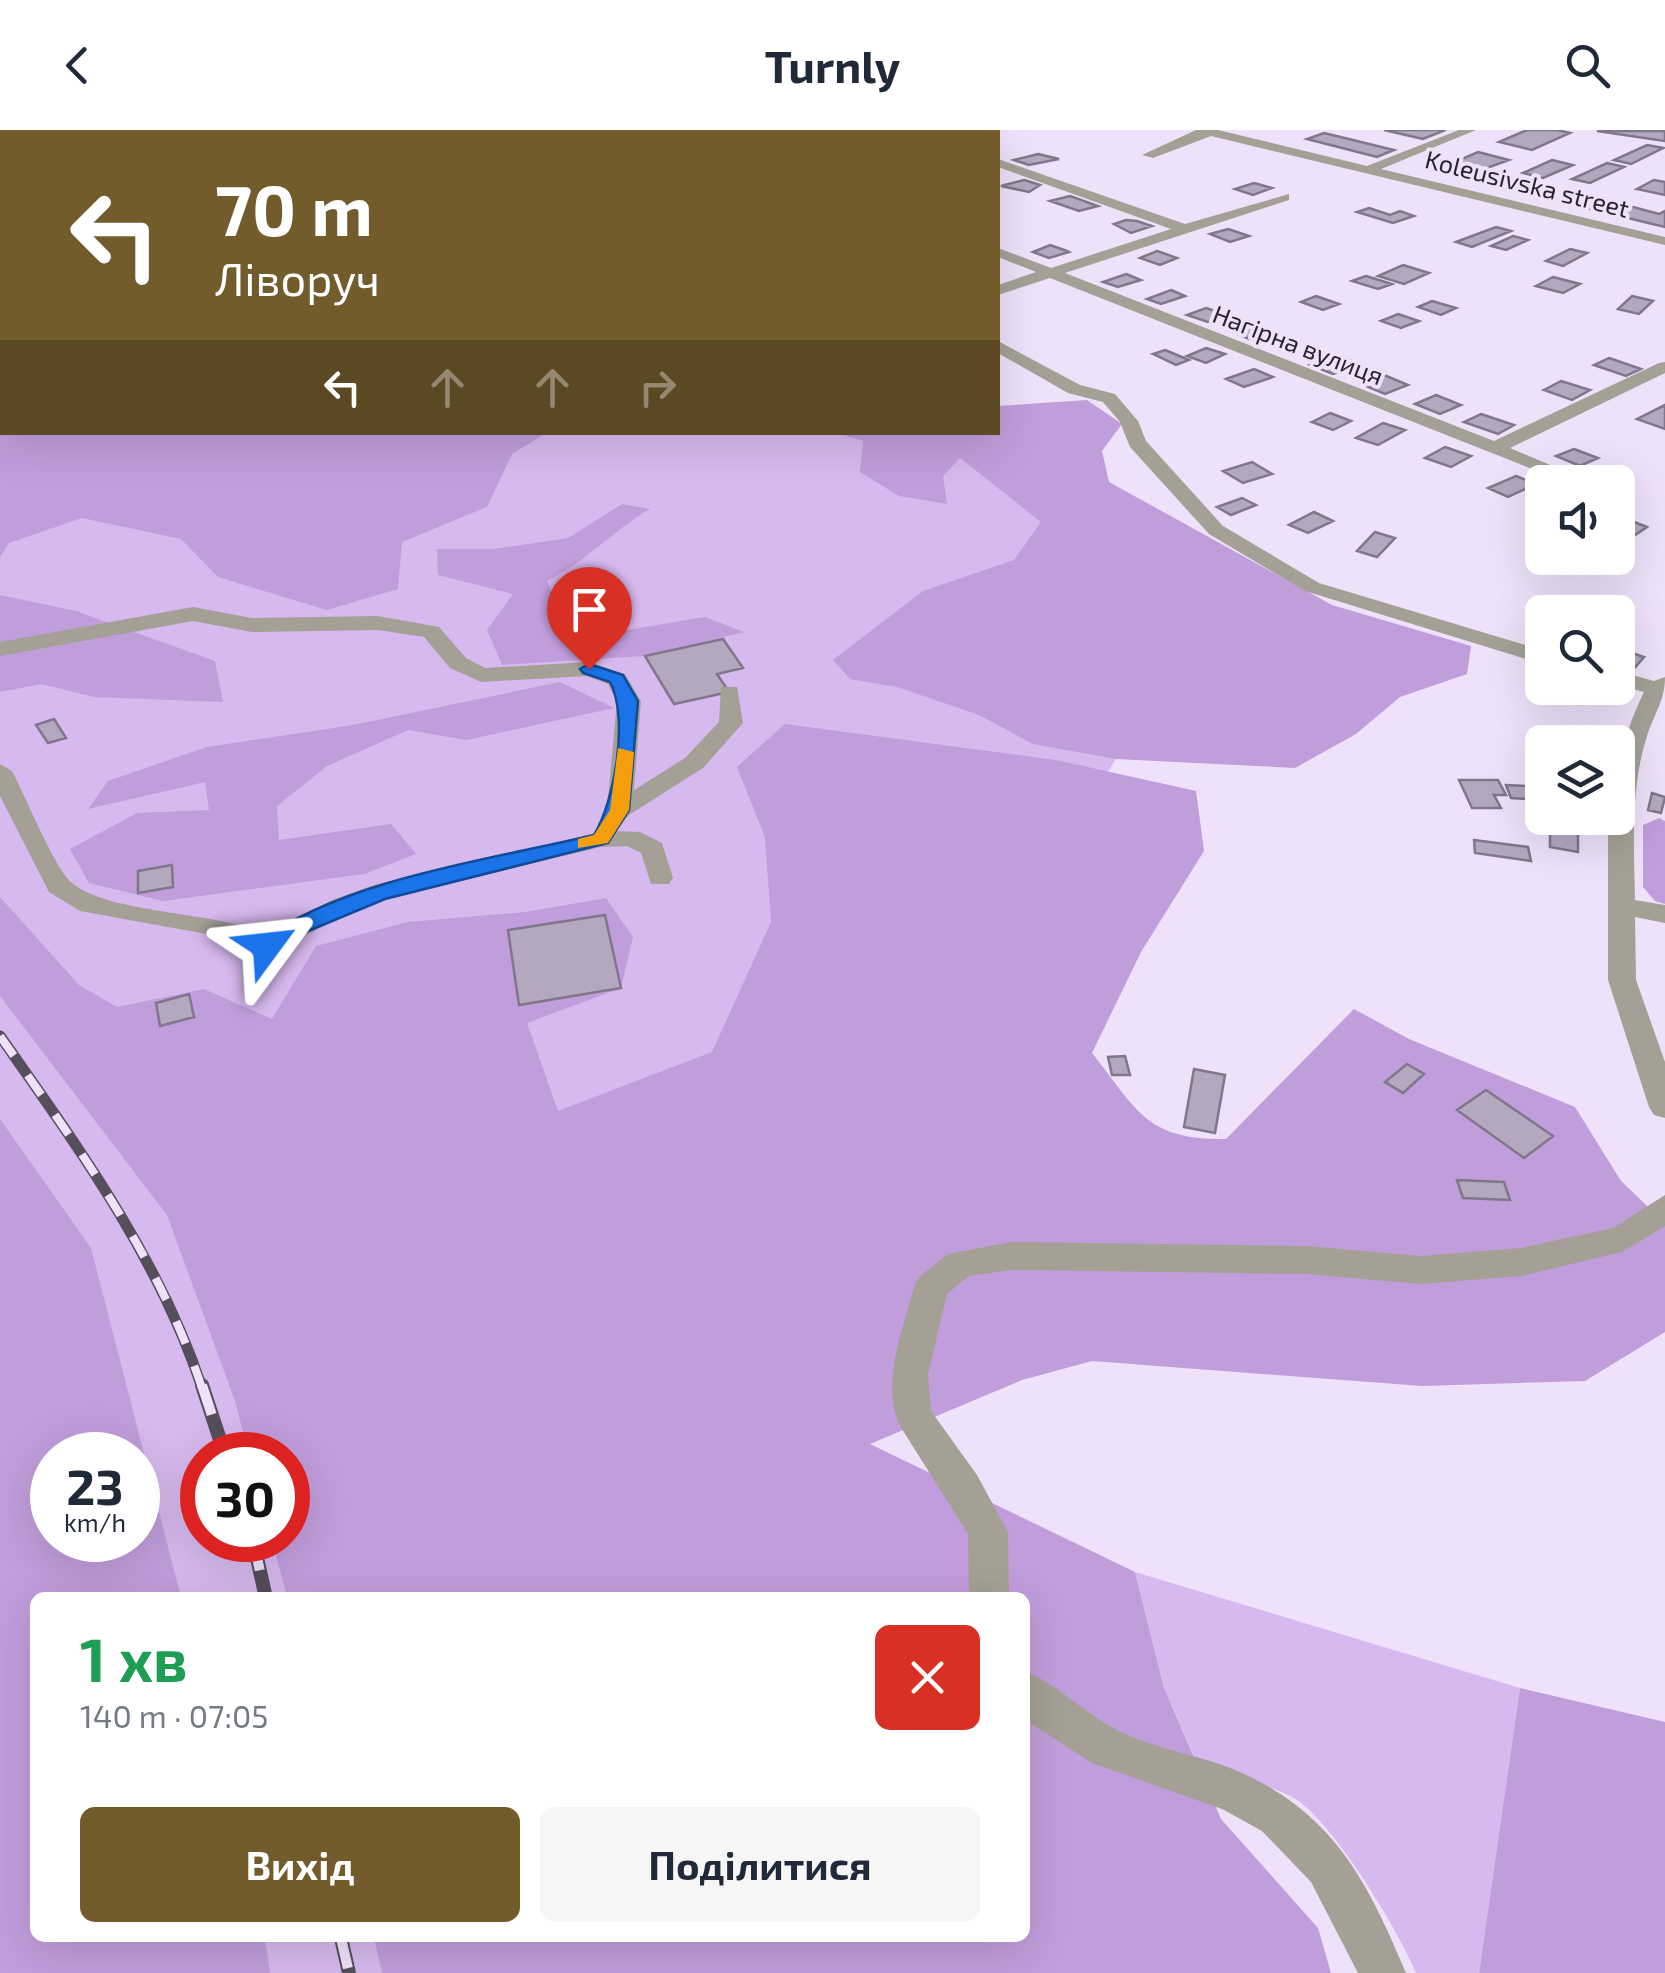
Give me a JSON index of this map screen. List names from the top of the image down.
{
  "streets": {
    "street": ["Koleusivska street", "Нагірна вулиця"]
  },
  "page": {
    "header": "Turnly",
    "turn": ["70 m", "Ліворуч"],
    "speed": "23 km/h",
    "limit": "30",
    "heading": ["1 хв", "140 m · 07:05"],
    "buttons": ["Вихід", "Поділитися"]
  }
}
